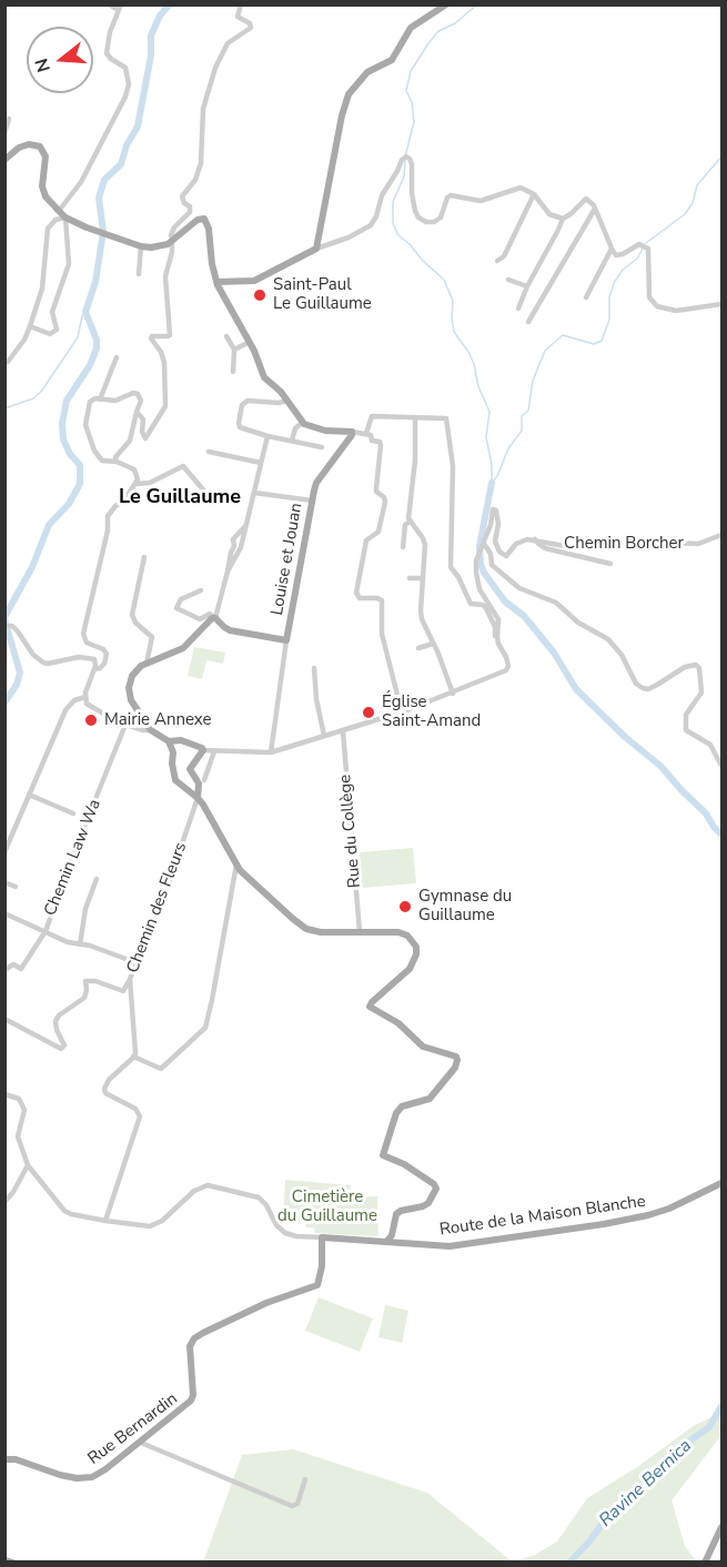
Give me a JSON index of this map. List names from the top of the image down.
{
  "streets": {
    "main road": ["Louise et Jouan", "Route de la Maison Blanche", "Rue Bernardin"],
    "street": [
      "Chemin Borcher",
      "Rue du Collège",
      "Chemin Law Wa",
      "Chemin des Fleurs"
    ]
  },
  "districts": ["Le Guillaume"],
  "water": ["Ravine Bernica"],
  "parks": ["Cimetière du Guillaume"],
  "places": [
    "Saint-Paul Le Guillaume",
    "Église Saint-Amand",
    "Mairie Annexe",
    "Gymnase du Guillaume"
  ],
  "north": "left"
}
